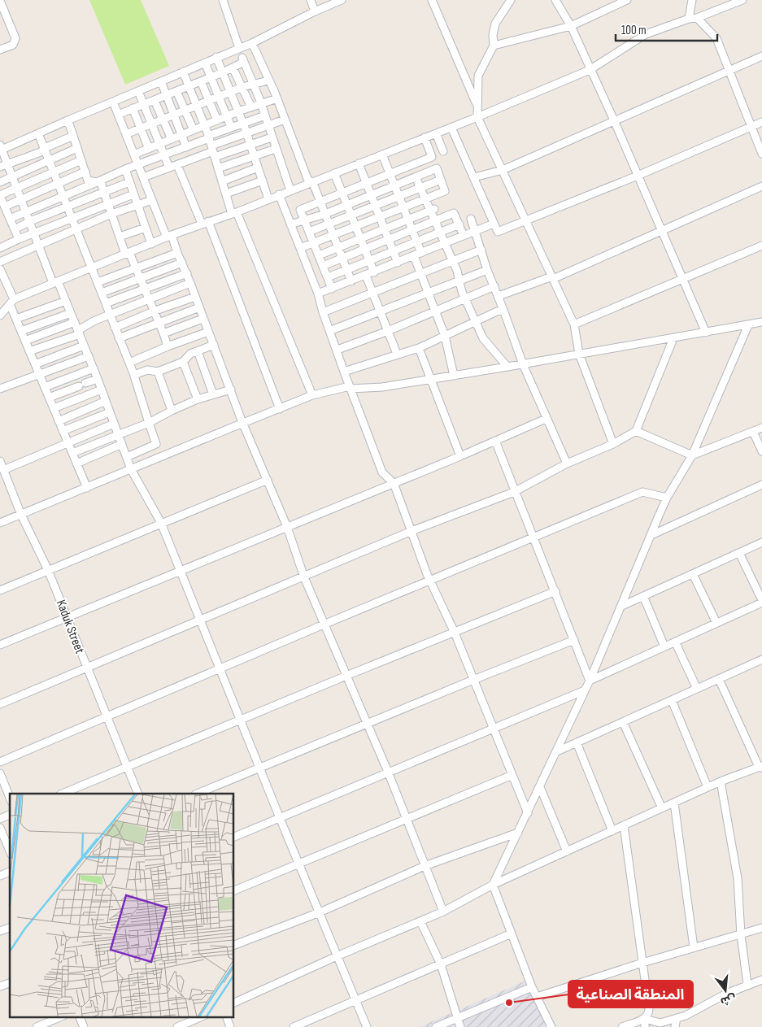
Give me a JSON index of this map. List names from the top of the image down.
{
  "streets": {
    "street": ["Kaduk Street"]
  },
  "places": ["المنطقة الصناعية"],
  "scale_bar": "100 m",
  "north": "bottom"
}
